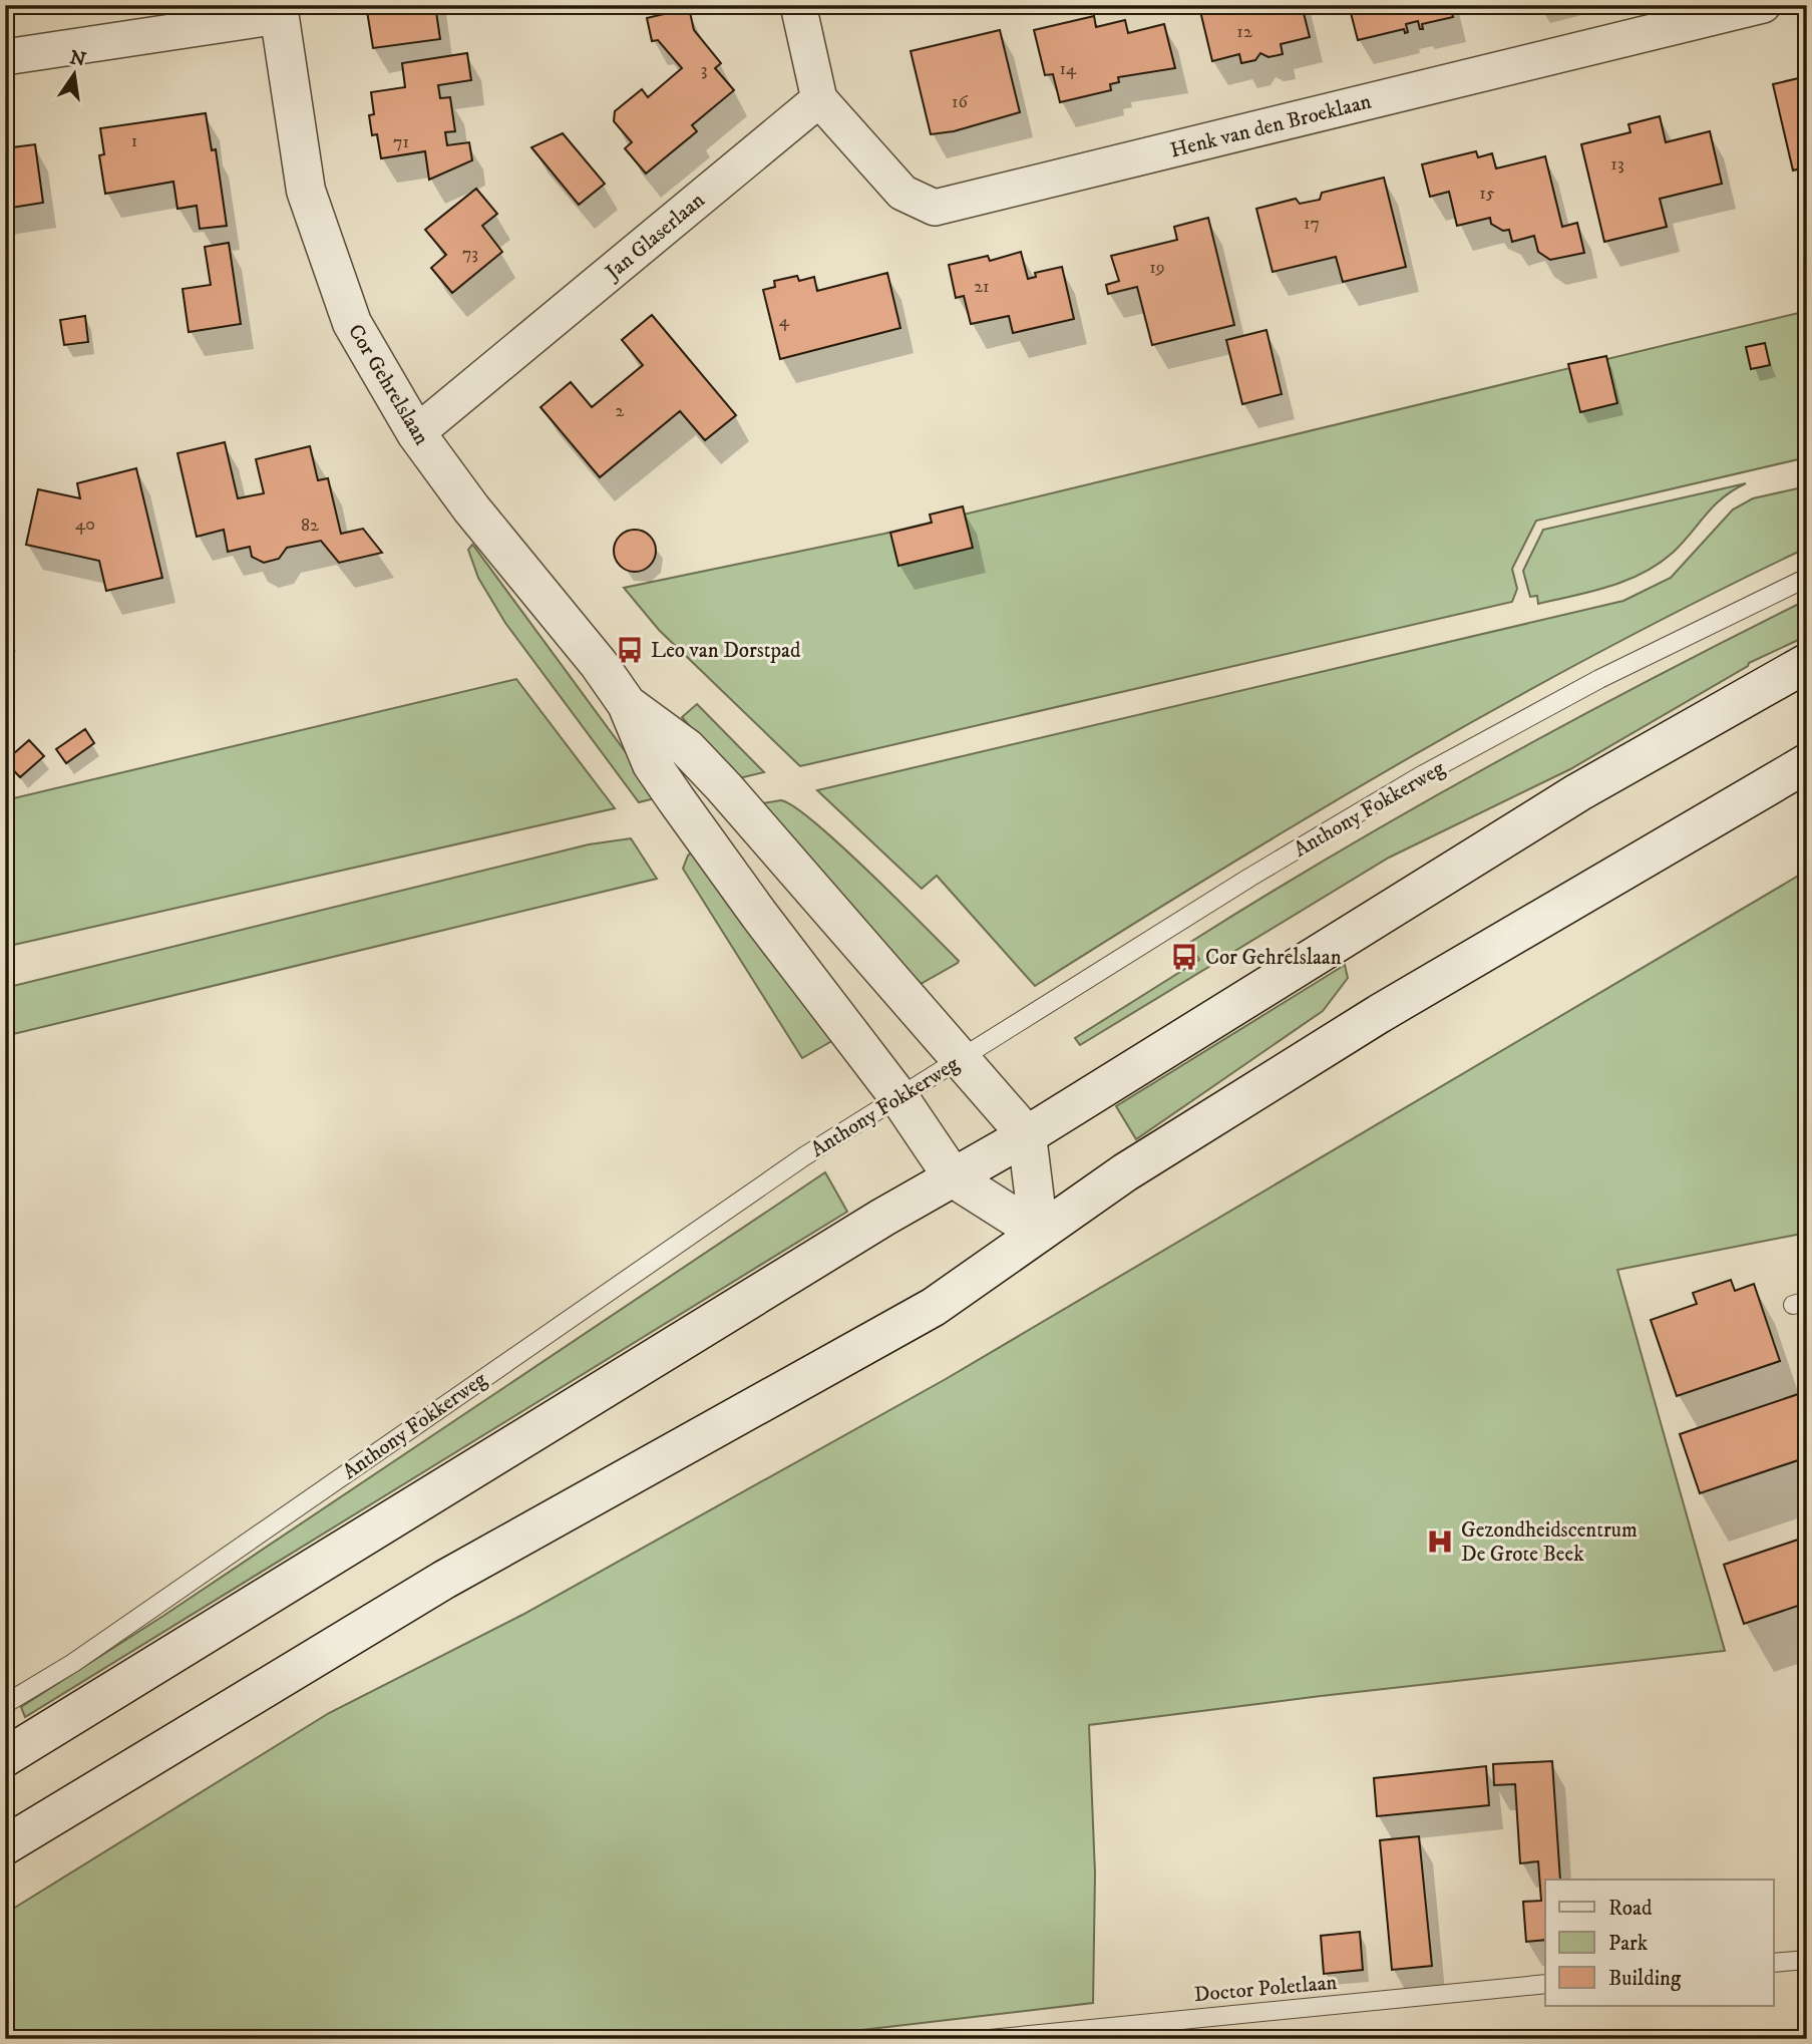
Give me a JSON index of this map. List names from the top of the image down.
{
  "streets": {
    "main road": ["Cor Gehrelslaan"],
    "street": ["Henk van den Broeklaan", "Jan Glaserlaan"],
    "lane": ["Anthony Fokkerweg", "Doctor Poletlaan"]
  },
  "crossings": [
    ["Henk van den Broeklaan", "Jan Glaserlaan"],
    ["Jan Glaserlaan", "Cor Gehrelslaan"],
    ["Cor Gehrelslaan", "Anthony Fokkerweg"]
  ],
  "places": {
    "bus stop": ["Leo van Dorstpad", "Cor Gehrelslaan"],
    "hospital": ["Gezondheidscentrum De Grote Beek"]
  },
  "house_numbers": [
    "12",
    "14",
    "3",
    "16",
    "1",
    "71",
    "13",
    "15",
    "17",
    "73",
    "19",
    "21",
    "4",
    "2",
    "40",
    "82"
  ],
  "legend": ["Road", "Park", "Building"],
  "north": "top"
}
